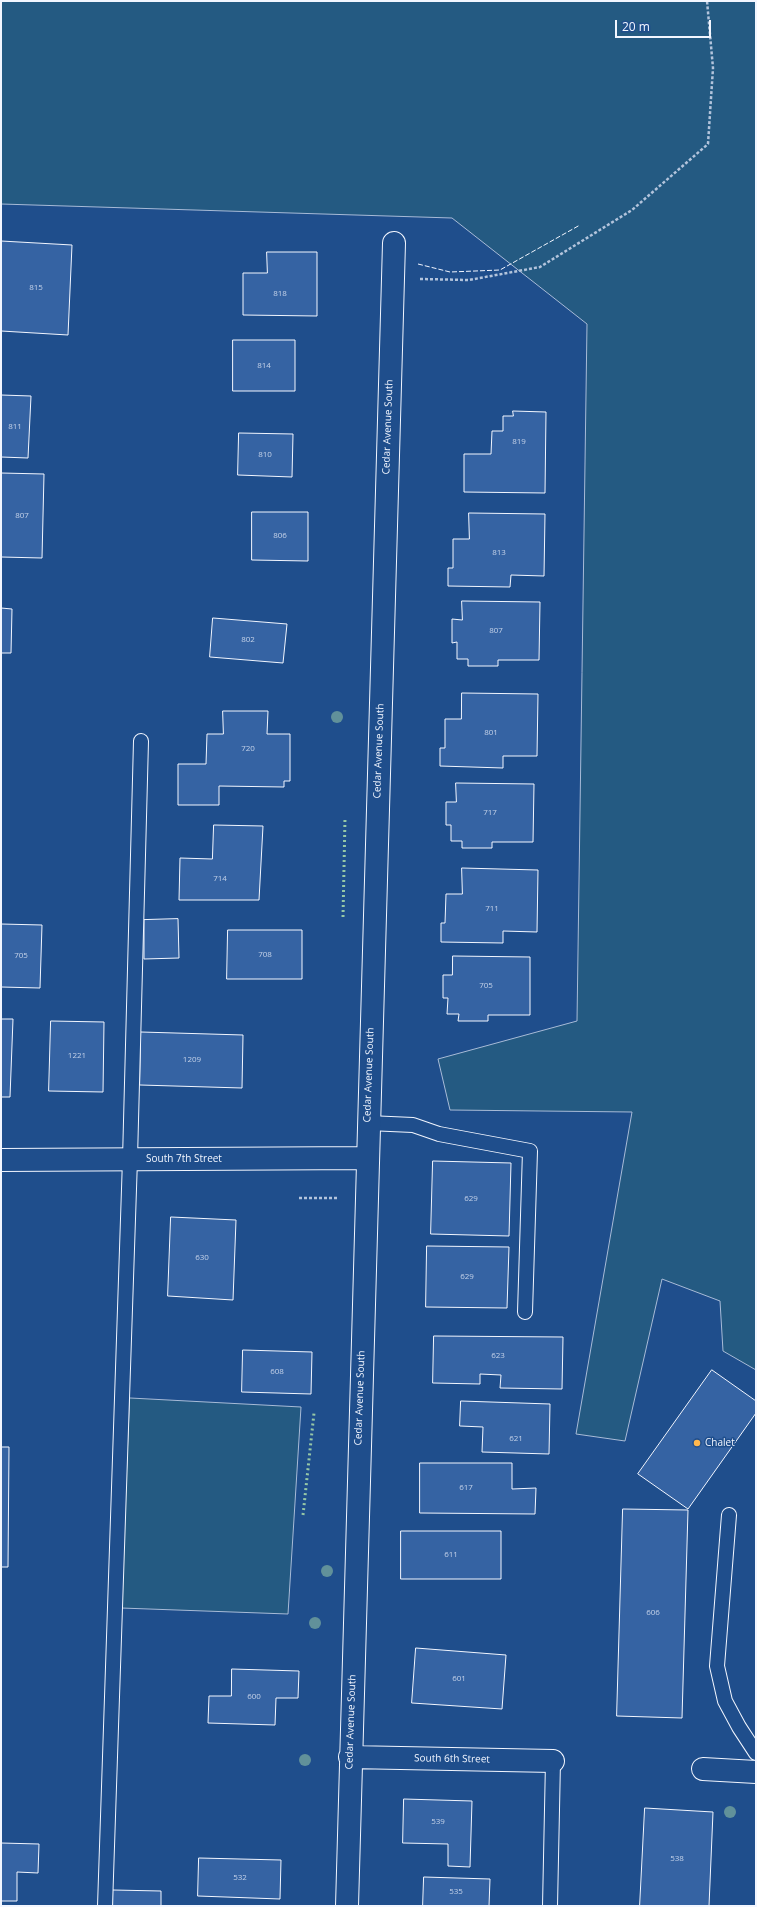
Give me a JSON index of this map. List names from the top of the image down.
{
  "streets": {
    "street": ["Cedar Avenue South", "South 7th Street", "South 6th Street"]
  },
  "crossings": [
    ["Cedar Avenue South", "South 7th Street"],
    ["Cedar Avenue South", "South 6th Street"]
  ],
  "places": ["Chalet"],
  "house_numbers": [
    "815",
    "818",
    "814",
    "811",
    "819",
    "810",
    "807",
    "806",
    "813",
    "807",
    "802",
    "801",
    "720",
    "717",
    "714",
    "711",
    "708",
    "705",
    "705",
    "1221",
    "1209",
    "629",
    "630",
    "629",
    "623",
    "608",
    "621",
    "617",
    "611",
    "606",
    "601",
    "600",
    "539",
    "538",
    "532",
    "535"
  ],
  "scale_bar": "20 m"
}
